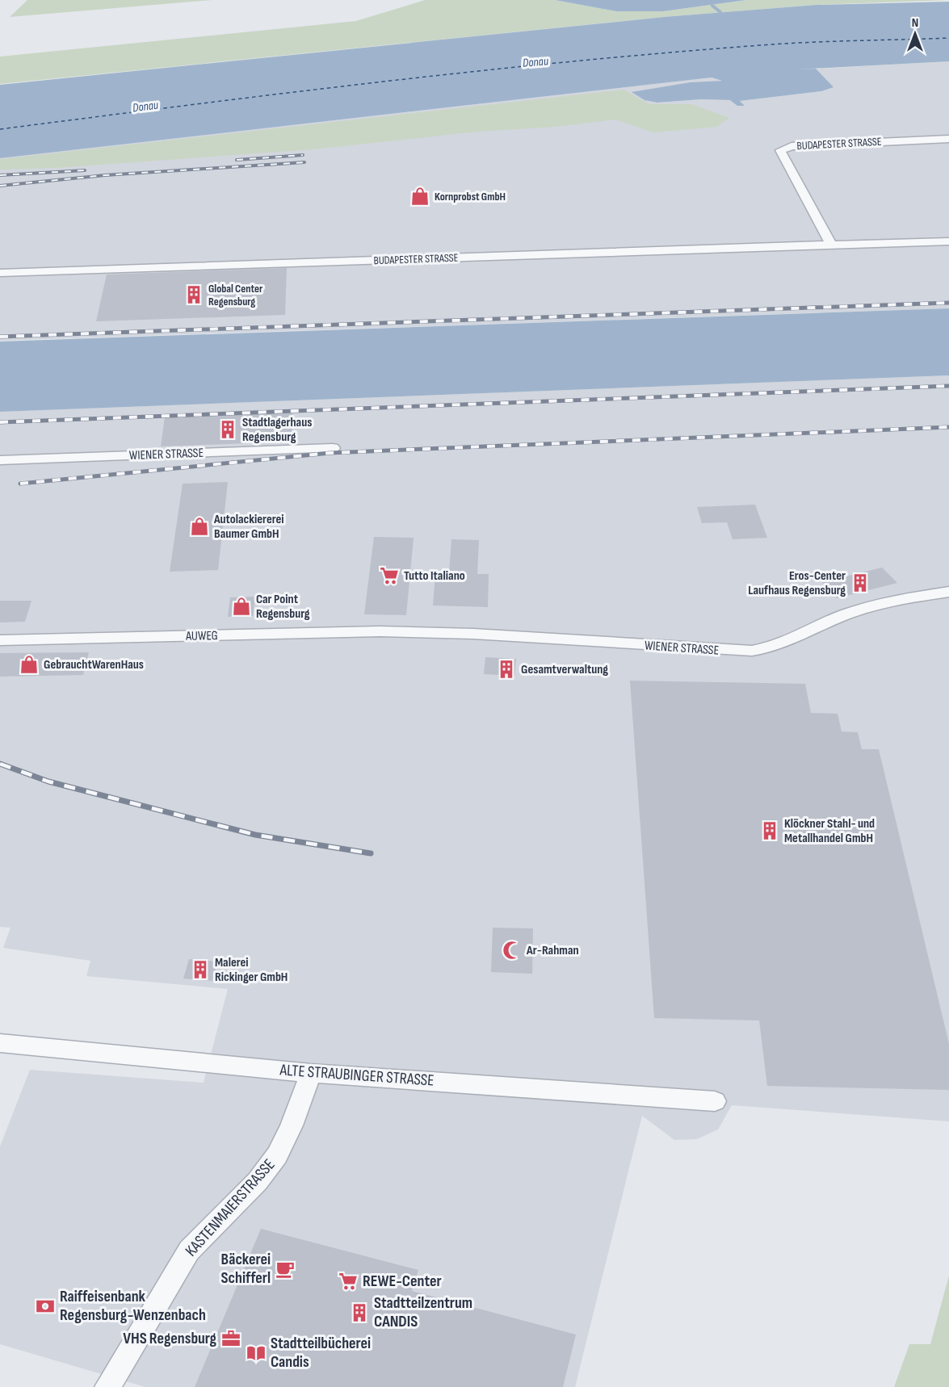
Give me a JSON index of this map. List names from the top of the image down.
{
  "streets": {
    "street": [
      "BUDAPESTER STRASSE",
      "WIENER STRASSE",
      "AUWEG",
      "ALTE STRAUBINGER STRASSE",
      "KASTENMAIERSTRASSE"
    ]
  },
  "crossings": [
    ["WIENER STRASSE", "AUWEG"],
    ["ALTE STRAUBINGER STRASSE", "KASTENMAIERSTRASSE"]
  ],
  "water": ["Donau"],
  "places": {
    "shop": [
      "Kornprobst GmbH",
      "Autolackiererei Baumer GmbH",
      "Car Point Regensburg",
      "GebrauchtWarenHaus"
    ],
    "building": [
      "Global Center Regensburg",
      "Stadtlagerhaus Regensburg",
      "Eros-Center Laufhaus Regensburg",
      "Gesamtverwaltung",
      "Klöckner Stahl- und Metallhandel GmbH",
      "Malerei Rickinger GmbH",
      "Stadtteilzentrum CANDIS"
    ],
    "supermarket": ["Tutto Italiano", "REWE-Center"],
    "mosque": ["Ar-Rahman"],
    "cafe": ["Bäckerei Schifferl"],
    "bank": ["Raiffeisenbank Regensburg-Wenzenbach"],
    "office": ["VHS Regensburg"],
    "library": ["Stadtteilbücherei Candis"]
  },
  "north": "top"
}
